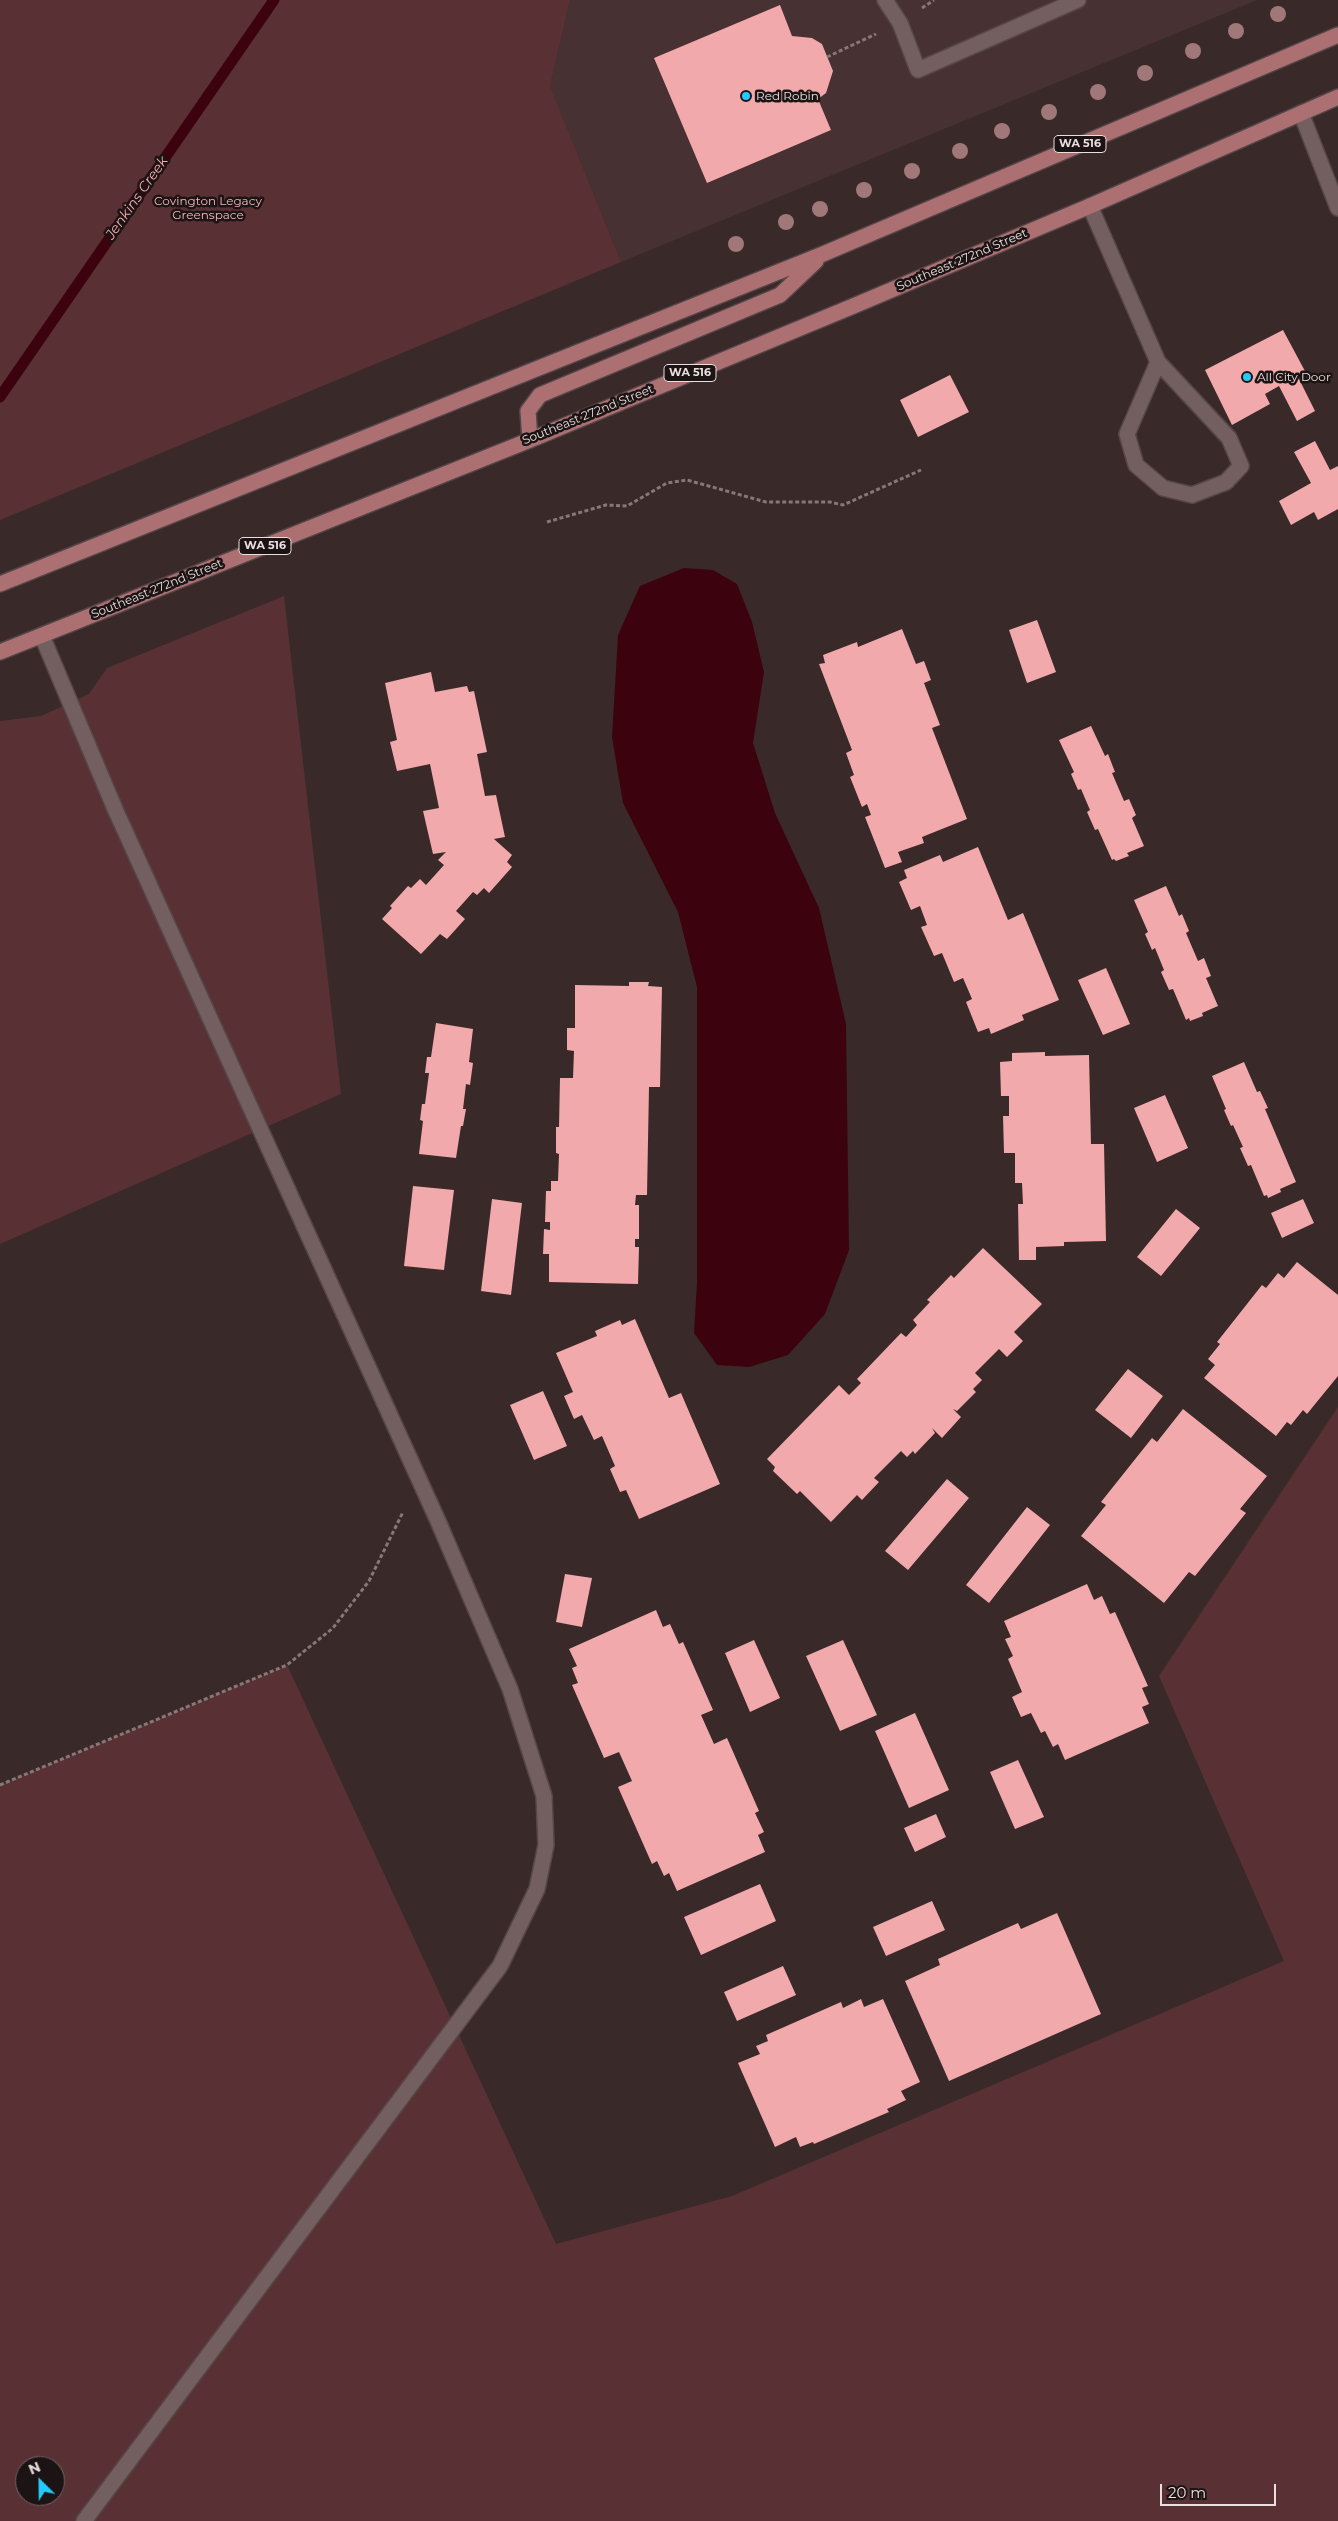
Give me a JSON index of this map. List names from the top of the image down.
{
  "streets": {
    "main road": ["WA 516", "Southeast 272nd Street"]
  },
  "water": ["Jenkins Creek"],
  "parks": ["Covington Legacy Greenspace"],
  "places": ["Red Robin", "All City Door"],
  "scale_bar": "20 m",
  "north": "top left"
}
